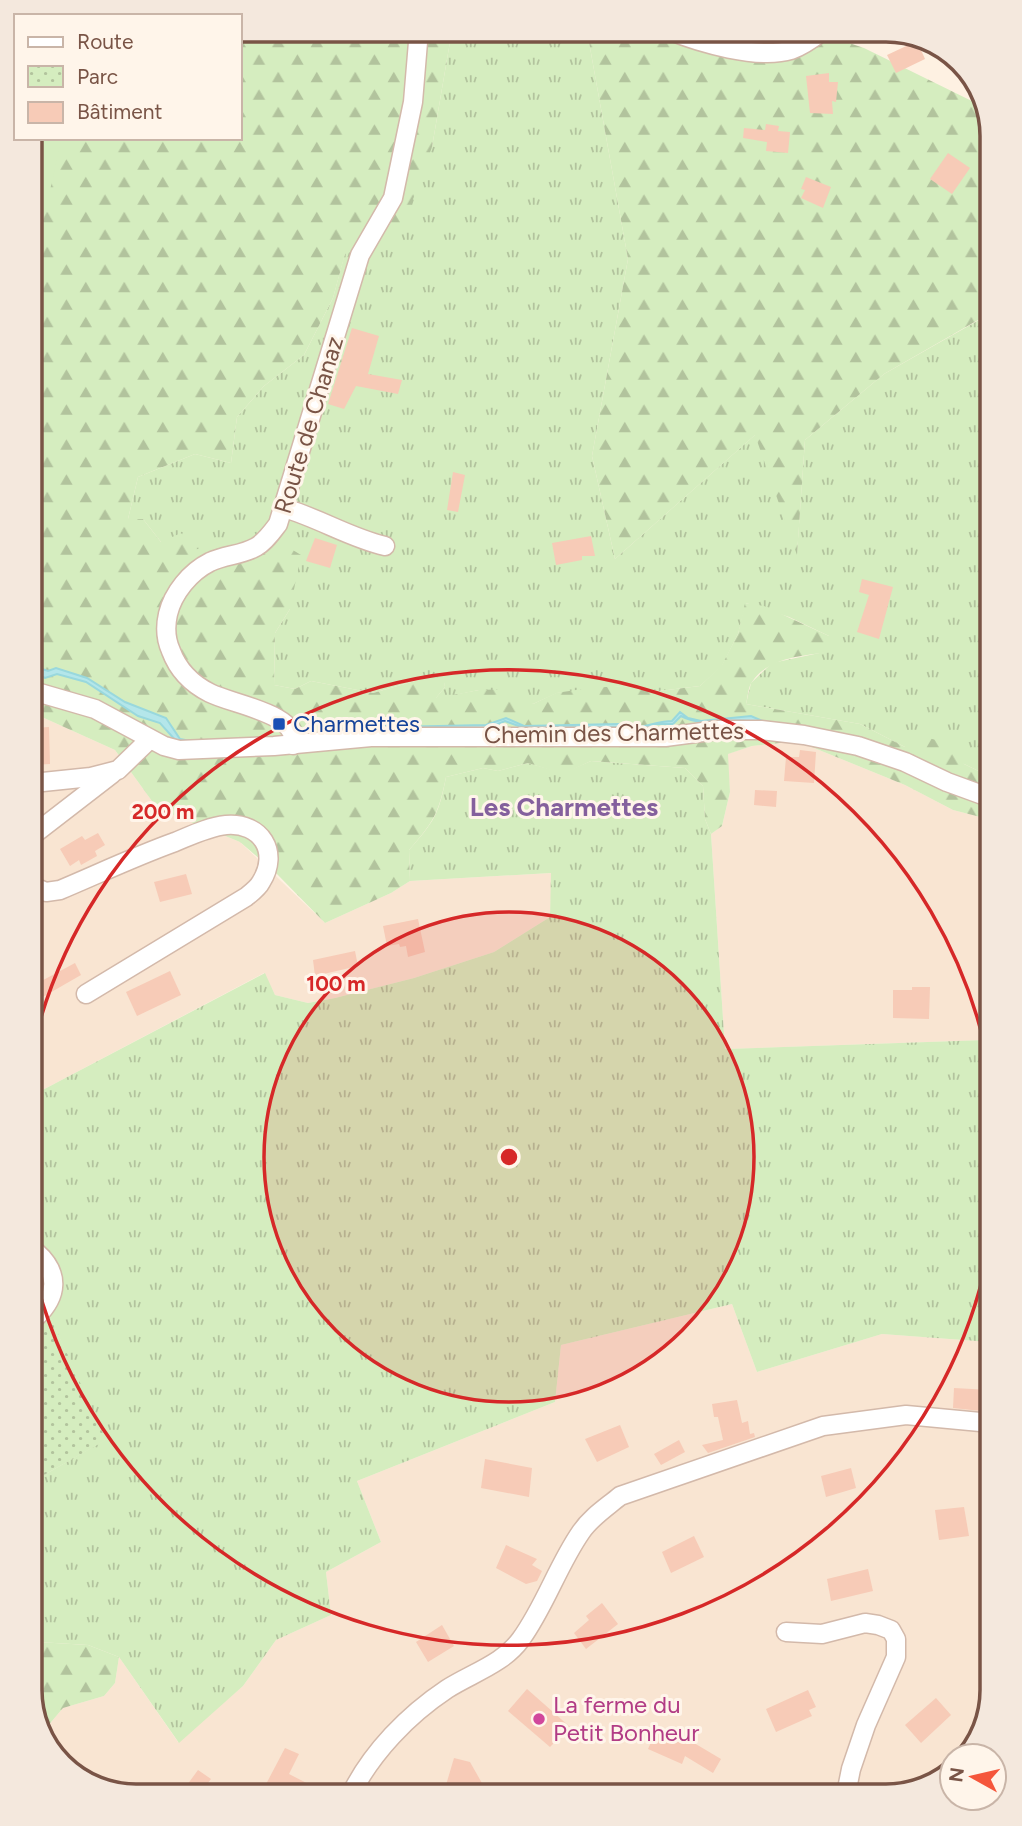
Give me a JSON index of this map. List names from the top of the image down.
{
  "streets": {
    "street": ["Route de Chanaz", "Chemin des Charmettes"]
  },
  "crossings": [
    ["Route de Chanaz", "Chemin des Charmettes"]
  ],
  "districts": ["Les Charmettes"],
  "places": {
    "transit": ["Charmettes"],
    "other": ["La ferme du Petit Bonheur"]
  },
  "legend": ["Route", "Parc", "Bâtiment"],
  "north": "left",
  "rings": ["200 m", "100 m"]
}
